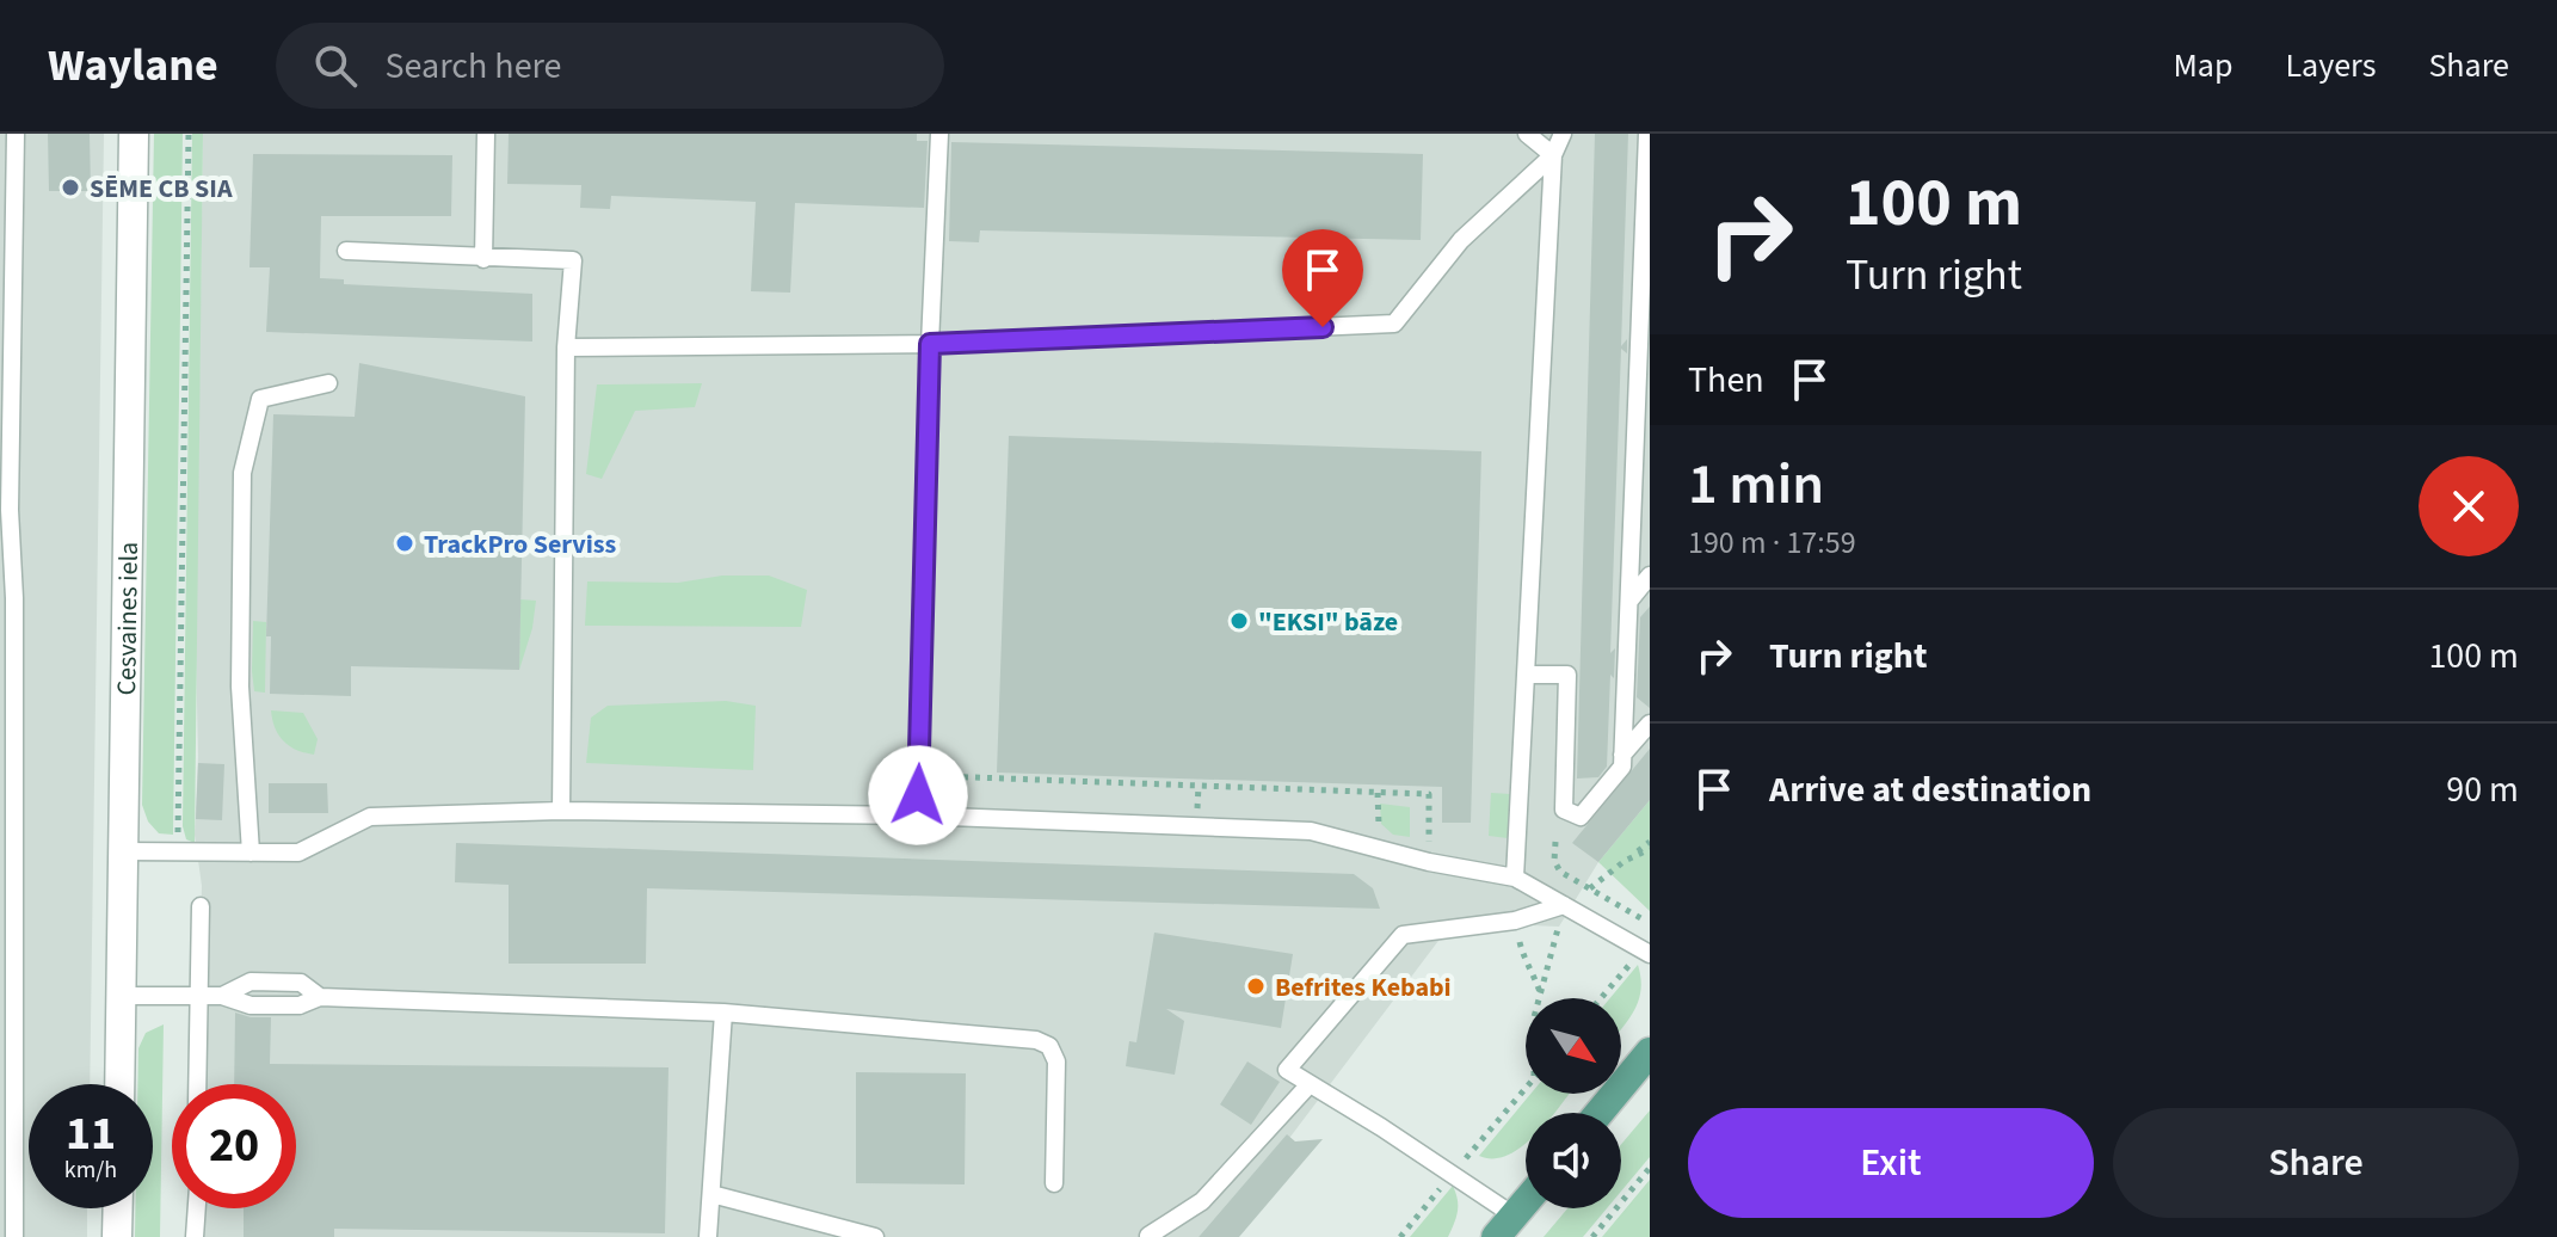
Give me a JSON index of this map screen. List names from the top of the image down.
{
  "streets": {
    "street": ["Cesvaines iela"]
  },
  "places": [
    "SĒME CB SIA",
    "TrackPro Serviss",
    "\"EKSI\" bāze",
    "Befrites Kebabi"
  ],
  "north": "bottom right",
  "page": {
    "header": "Waylane",
    "search": "Search here",
    "nav": ["Map", "Layers", "Share"],
    "turn": ["100 m", "Turn right"],
    "then": "Then",
    "heading": ["1 min", "190 m · 17:59"],
    "list": [
      {
        "name": "Turn right",
        "value": "100 m"
      },
      {
        "name": "Arrive at destination",
        "value": "90 m"
      }
    ],
    "speed": "11 km/h",
    "limit": "20",
    "buttons": ["Exit", "Share"]
  }
}
